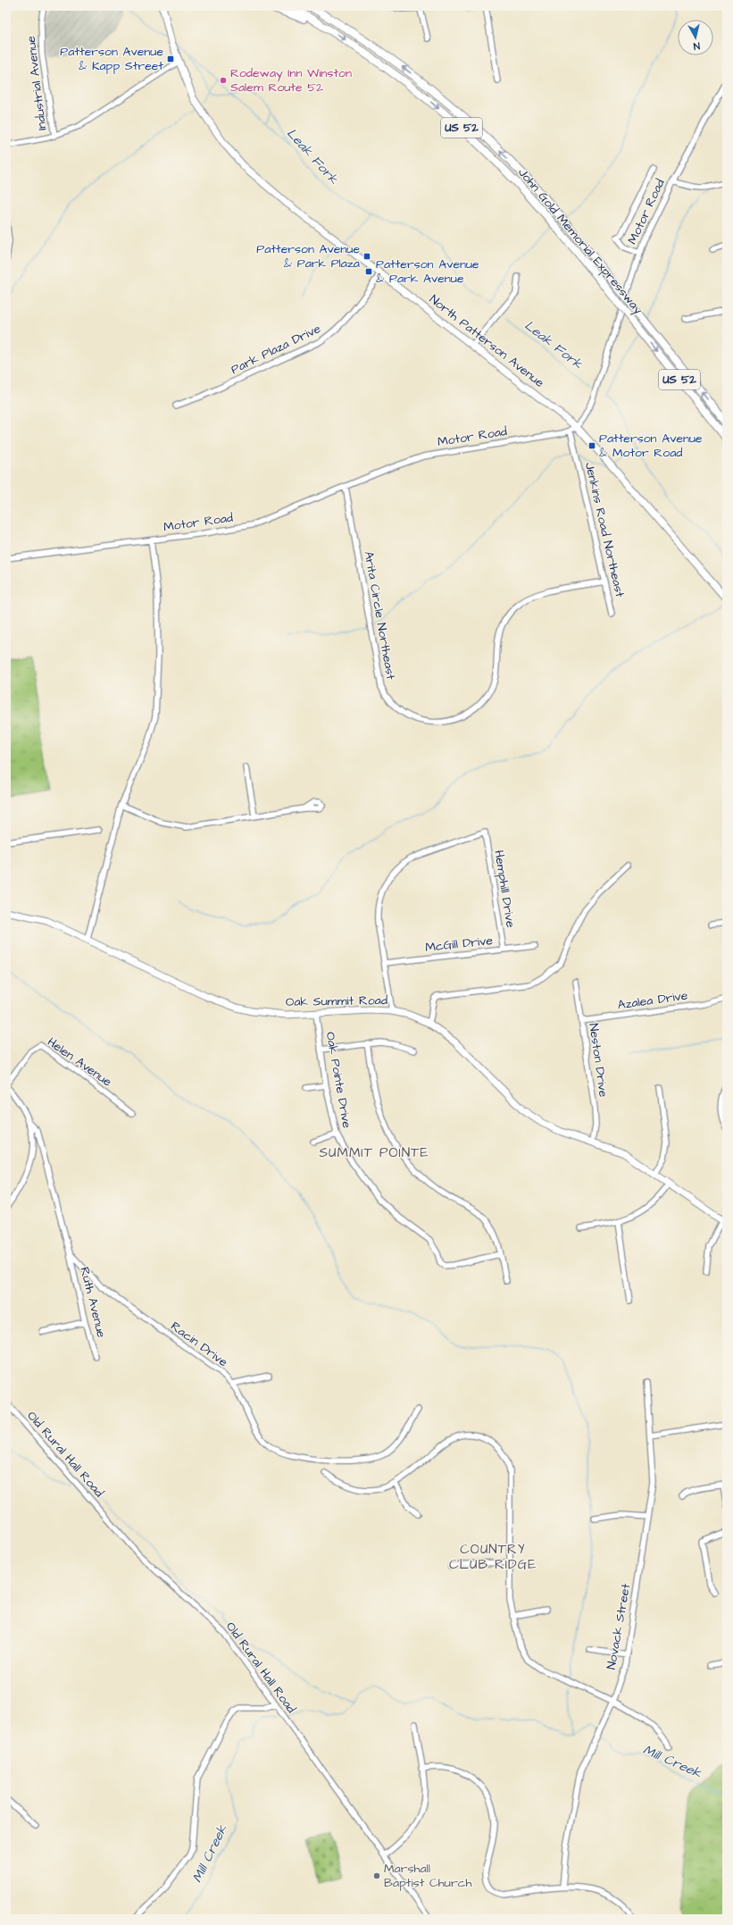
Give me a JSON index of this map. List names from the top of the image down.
{
  "streets": {
    "highway": ["US 52", "John Gold Memorial Expressway"],
    "main road": ["North Patterson Avenue", "Oak Summit Road"],
    "street": [
      "Industrial Avenue",
      "Motor Road",
      "Park Plaza Drive",
      "Jenkins Road Northeast",
      "Arita Circle Northeast",
      "Hemphill Drive",
      "McGill Drive",
      "Azalea Drive",
      "Neston Drive",
      "Helen Avenue",
      "Oak Pointe Drive",
      "Ruth Avenue",
      "Racin Drive",
      "Old Rural Hall Road",
      "Novack Street"
    ]
  },
  "crossings": [
    ["Motor Road", "North Patterson Avenue"],
    ["Motor Road", "Jenkins Road Northeast"],
    ["Motor Road", "Arita Circle Northeast"],
    ["North Patterson Avenue", "Park Plaza Drive"],
    ["Jenkins Road Northeast", "Arita Circle Northeast"],
    ["Hemphill Drive", "McGill Drive"],
    ["Azalea Drive", "Neston Drive"],
    ["Oak Summit Road", "Neston Drive"],
    ["Oak Summit Road", "Oak Pointe Drive"],
    ["Ruth Avenue", "Racin Drive"]
  ],
  "districts": ["SUMMIT POINTE", "COUNTRY CLUB RIDGE"],
  "water": ["Leak Fork", "Mill Creek"],
  "places": {
    "transit": [
      "Patterson Avenue & Kapp Street",
      "Patterson Avenue & Park Plaza",
      "Patterson Avenue & Park Avenue",
      "Patterson Avenue & Motor Road"
    ],
    "other": ["Rodeway Inn Winston Salem Route 52", "Marshall Baptist Church"]
  },
  "north": "bottom"
}
